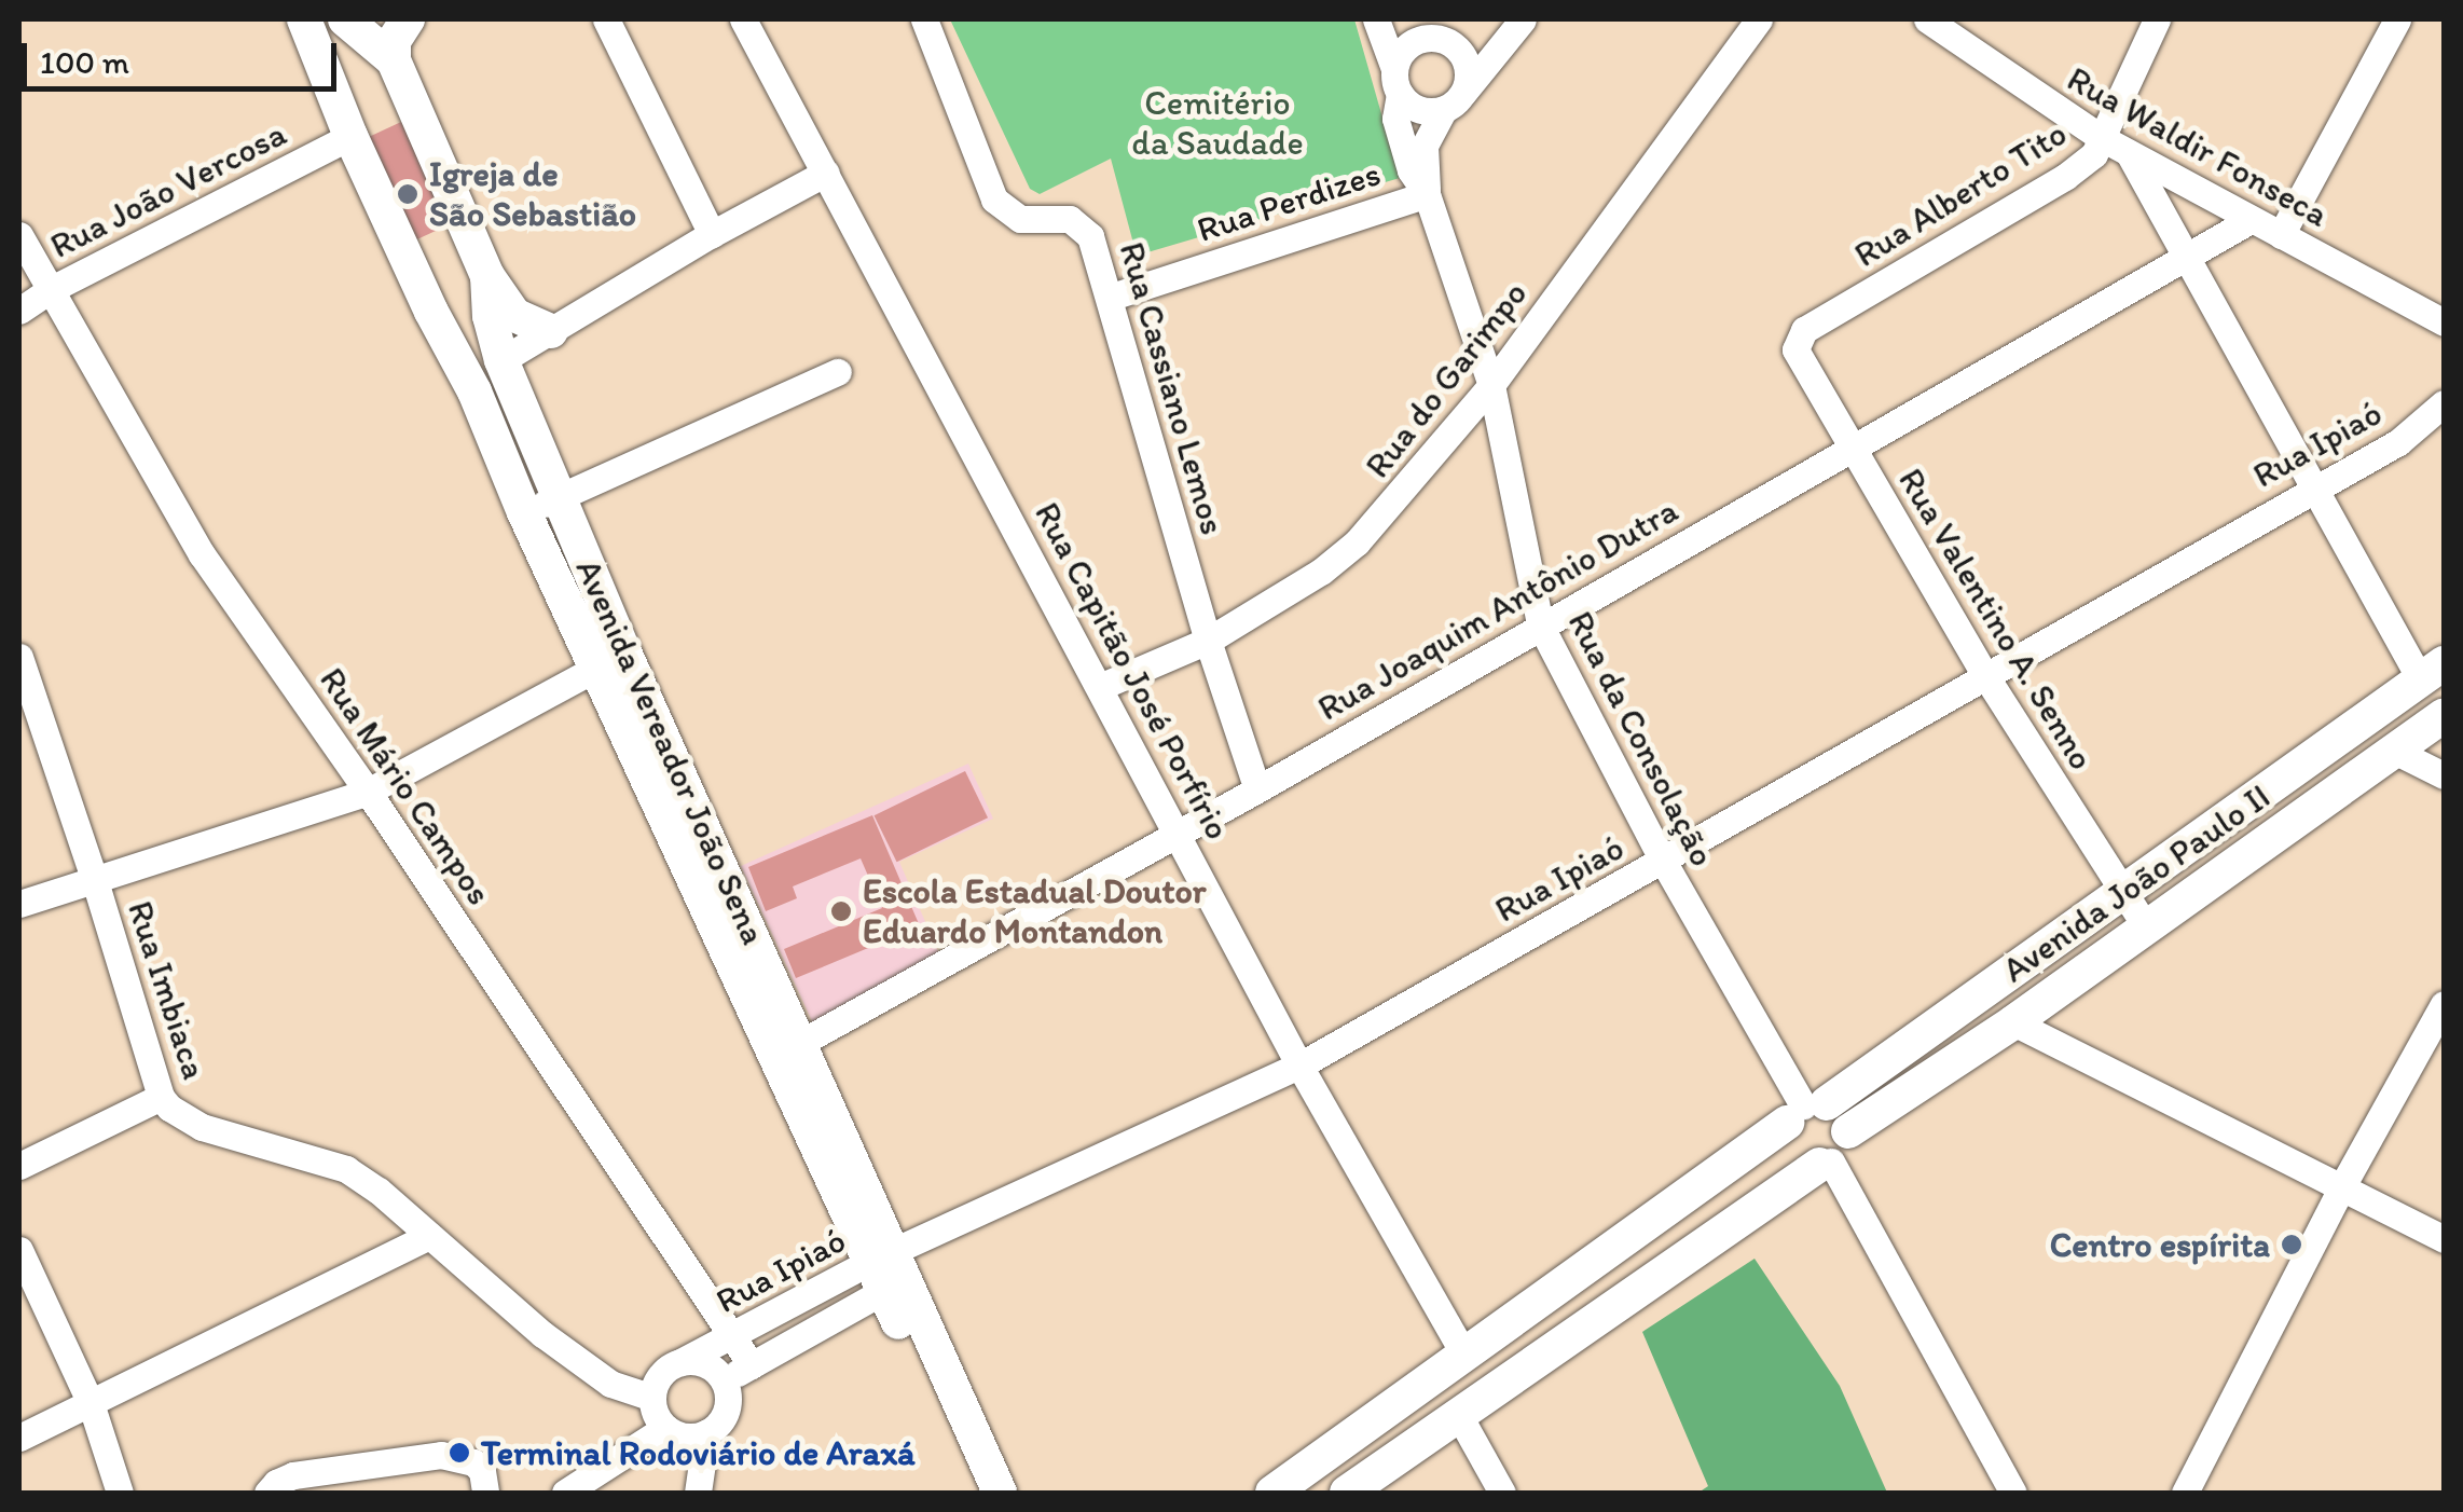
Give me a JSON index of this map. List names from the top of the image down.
{
  "streets": {
    "main road": ["Avenida Vereador João Sena", "Avenida João Paulo II"],
    "street": [
      "Rua Waldir Fonseca",
      "Rua João Vercosa",
      "Rua Alberto Tito",
      "Rua Perdizes",
      "Rua do Garimpo",
      "Rua Cassiano Lemos",
      "Rua Ipiaó",
      "Rua Joaquim Antônio Dutra",
      "Rua Valentino A. Senno",
      "Rua Capitão José Porfírio",
      "Rua da Consolação",
      "Rua Mário Campos",
      "Rua Imbiaca"
    ]
  },
  "crossings": [
    ["Rua Waldir Fonseca", "Rua Alberto Tito"],
    ["Rua Waldir Fonseca", "Rua Joaquim Antônio Dutra"],
    ["Rua João Vercosa", "Avenida Vereador João Sena"],
    ["Rua João Vercosa", "Rua Mário Campos"],
    ["Rua Alberto Tito", "Rua Valentino A. Senno"],
    ["Rua Perdizes", "Rua Cassiano Lemos"],
    ["Rua Perdizes", "Rua da Consolação"],
    ["Rua do Garimpo", "Rua Cassiano Lemos"],
    ["Rua do Garimpo", "Rua Capitão José Porfírio"],
    ["Rua do Garimpo", "Rua da Consolação"],
    ["Rua Cassiano Lemos", "Rua Joaquim Antônio Dutra"],
    ["Rua Ipiaó", "Rua Valentino A. Senno"],
    ["Rua Ipiaó", "Rua Capitão José Porfírio"],
    ["Rua Ipiaó", "Rua da Consolação"],
    ["Rua Ipiaó", "Avenida Vereador João Sena"],
    ["Rua Ipiaó", "Rua Mário Campos"],
    ["Rua Ipiaó", "Rua Imbiaca"],
    ["Rua Joaquim Antônio Dutra", "Rua Valentino A. Senno"],
    ["Rua Joaquim Antônio Dutra", "Rua Capitão José Porfírio"],
    ["Rua Joaquim Antônio Dutra", "Rua da Consolação"],
    ["Rua Joaquim Antônio Dutra", "Avenida Vereador João Sena"],
    ["Rua Valentino A. Senno", "Avenida João Paulo II"],
    ["Rua Capitão José Porfírio", "Avenida João Paulo II"],
    ["Rua da Consolação", "Avenida João Paulo II"]
  ],
  "parks": ["Cemitério da Saudade"],
  "places": [
    "Igreja de São Sebastião",
    "Escola Estadual Doutor Eduardo Montandon",
    "Centro espírita",
    "Terminal Rodoviário de Araxá"
  ],
  "scale_bar": "100 m"
}
